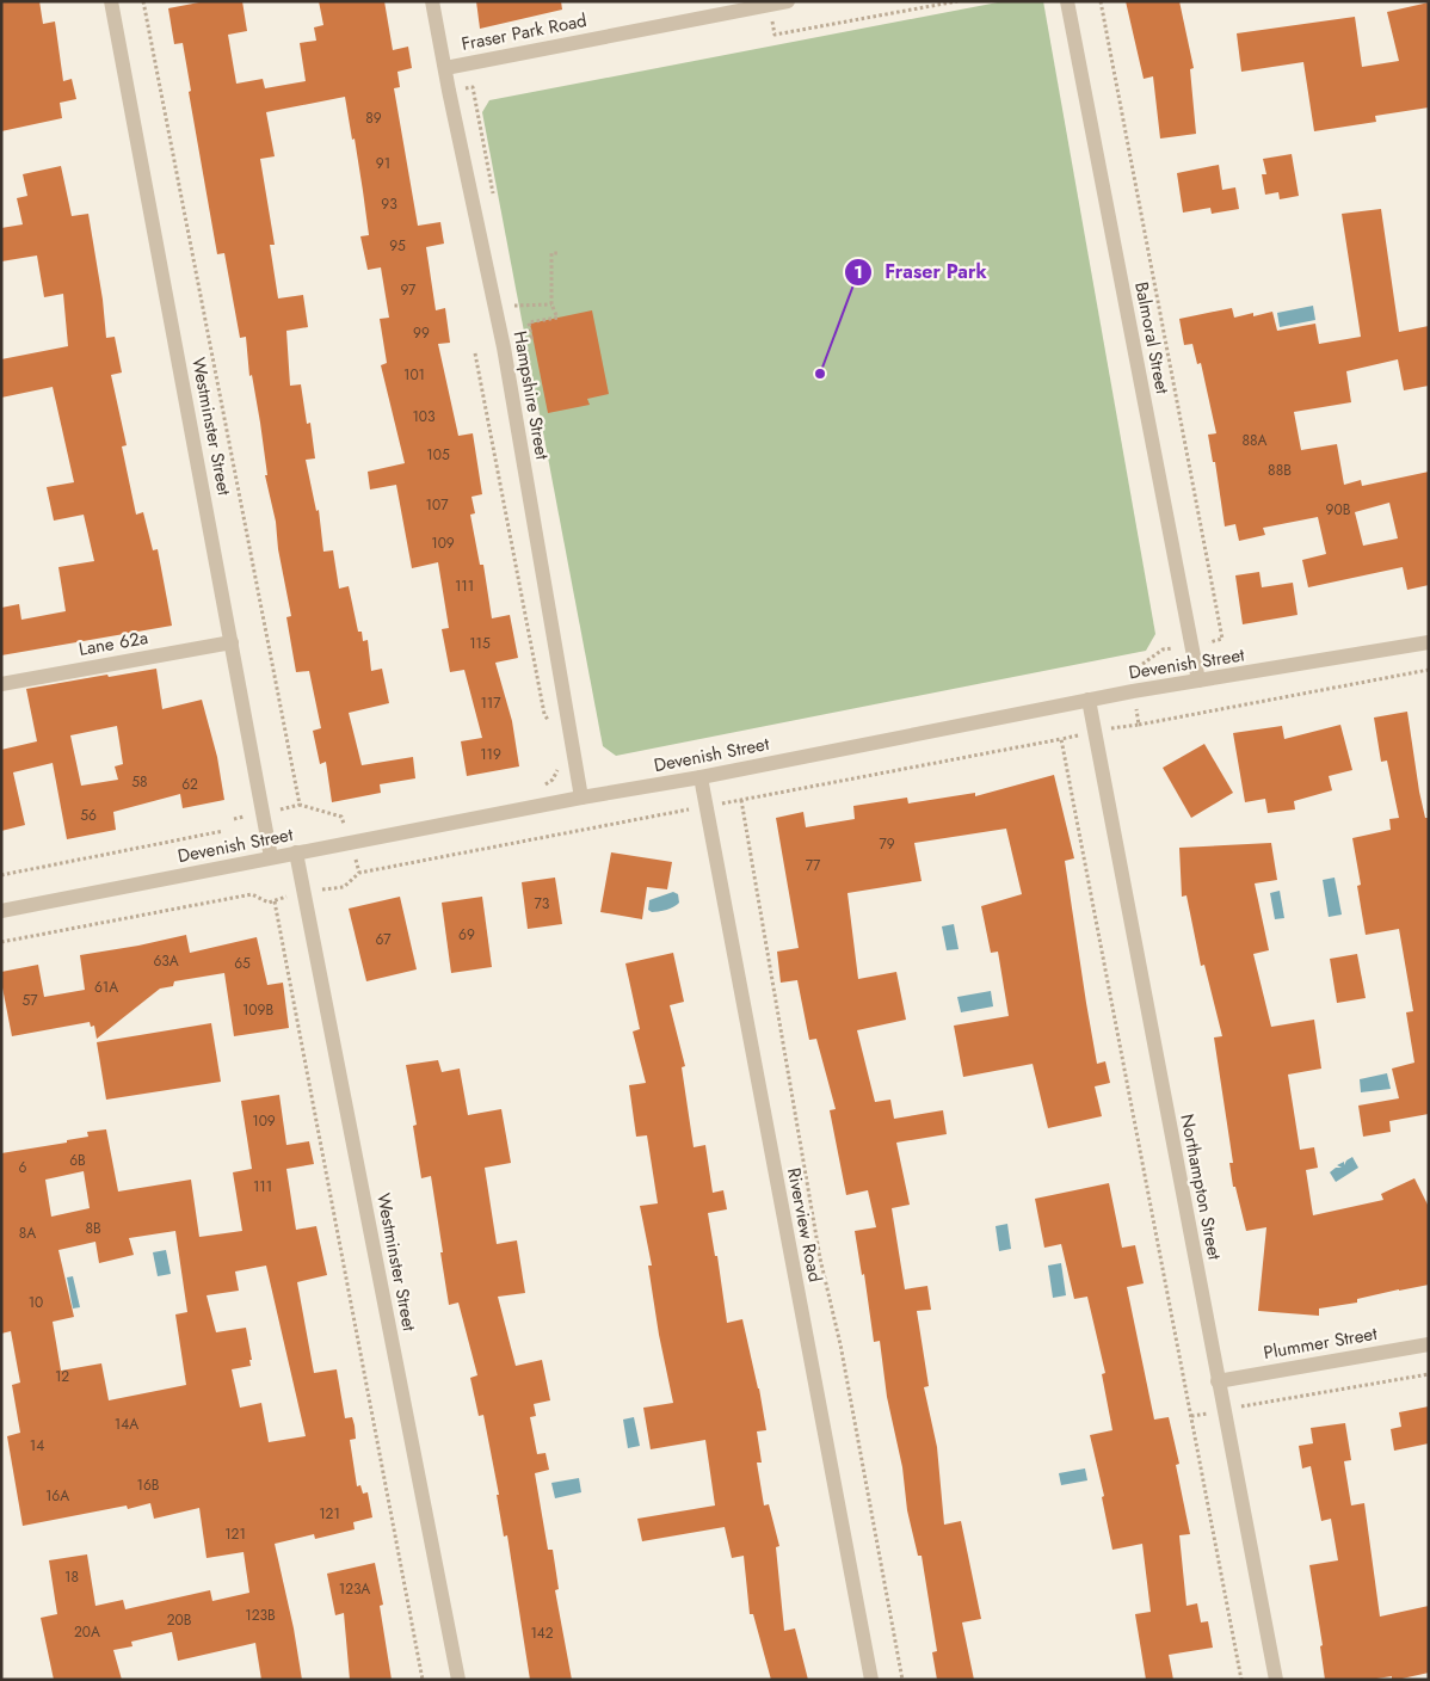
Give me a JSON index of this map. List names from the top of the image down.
{
  "streets": {
    "street": [
      "Fraser Park Road",
      "Balmoral Street",
      "Hampshire Street",
      "Westminster Street",
      "Lane 62a",
      "Devenish Street",
      "Northampton Street",
      "Riverview Road",
      "Plummer Street"
    ]
  },
  "crossings": [
    ["Fraser Park Road", "Hampshire Street"],
    ["Balmoral Street", "Devenish Street"],
    ["Hampshire Street", "Devenish Street"],
    ["Westminster Street", "Lane 62a"],
    ["Westminster Street", "Devenish Street"],
    ["Devenish Street", "Northampton Street"],
    ["Devenish Street", "Riverview Road"],
    ["Northampton Street", "Plummer Street"]
  ],
  "places": ["Fraser Park"],
  "house_numbers": [
    "89",
    "91",
    "93",
    "95",
    "97",
    "99",
    "101",
    "103",
    "88A",
    "105",
    "88B",
    "107",
    "90B",
    "109",
    "111",
    "115",
    "117",
    "119",
    "58",
    "62",
    "56",
    "79",
    "77",
    "73",
    "69",
    "67",
    "63A",
    "65",
    "61A",
    "57",
    "109B",
    "109",
    "6B",
    "6",
    "111",
    "8B",
    "8A",
    "10",
    "12",
    "14A",
    "14",
    "16B",
    "16A",
    "121",
    "121",
    "18",
    "123A",
    "123B",
    "20B",
    "20A",
    "142"
  ]
}
